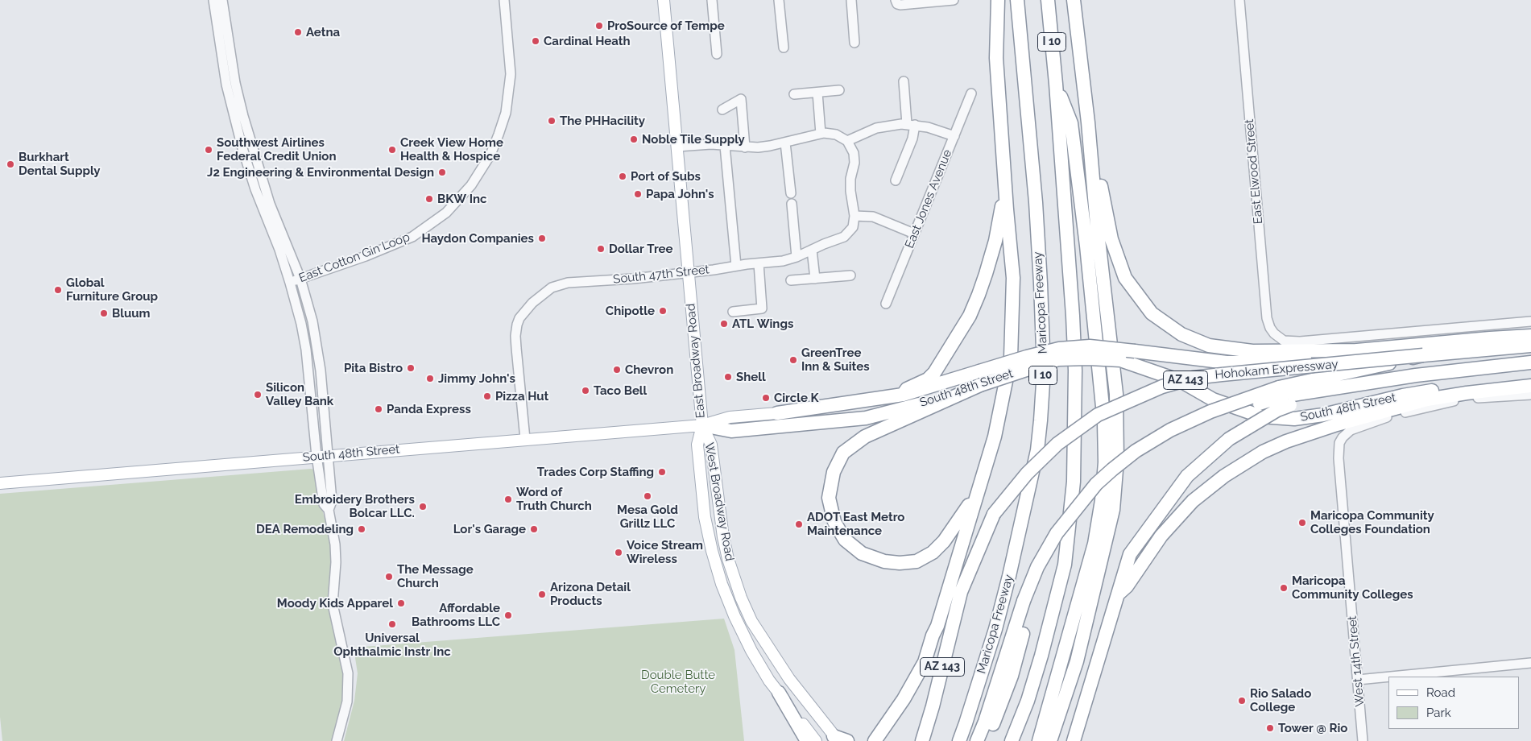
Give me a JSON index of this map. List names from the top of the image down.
{
  "streets": {
    "highway": [
      "I 10",
      "Maricopa Freeway",
      "Hohokam Expressway",
      "AZ 143",
      "South 48th Street"
    ],
    "main road": ["East Broadway Road", "West Broadway Road"],
    "street": [
      "East Elwood Street",
      "East Jones Avenue",
      "East Cotton Gin Loop",
      "South 47th Street",
      "West 14th Street"
    ]
  },
  "crossings": [
    ["South 47th Street", "East Broadway Road"],
    ["South 47th Street", "South 48th Street"],
    ["East Broadway Road", "South 48th Street"],
    ["East Broadway Road", "West Broadway Road"],
    ["South 48th Street", "West Broadway Road"],
    ["South 48th Street", "West 14th Street"]
  ],
  "parks": ["Double Butte Cemetery"],
  "places": [
    "ProSource of Tempe",
    "Aetna",
    "Cardinal Heath",
    "The PHHacility",
    "Noble Tile Supply",
    "Southwest Airlines Federal Credit Union",
    "Creek View Home Health & Hospice",
    "Burkhart Dental Supply",
    "J2 Engineering & Environmental Design",
    "Port of Subs",
    "Papa John's",
    "BKW Inc",
    "Haydon Companies",
    "Dollar Tree",
    "Global Furniture Group",
    "Chipotle",
    "Bluum",
    "ATL Wings",
    "GreenTree Inn & Suites",
    "Pita Bistro",
    "Chevron",
    "Shell",
    "Jimmy John's",
    "Taco Bell",
    "Silicon Valley Bank",
    "Pizza Hut",
    "Circle K",
    "Panda Express",
    "Trades Corp Staffing",
    "Mesa Gold Grillz LLC",
    "Word of Truth Church",
    "Embroidery Brothers Bolcar LLC.",
    "Maricopa Community Colleges Foundation",
    "ADOT East Metro Maintenance",
    "DEA Remodeling",
    "Lor's Garage",
    "Voice Stream Wireless",
    "The Message Church",
    "Maricopa Community Colleges",
    "Arizona Detail Products",
    "Moody Kids Apparel",
    "Affordable Bathrooms LLC",
    "Universal Ophthalmic Instr Inc",
    "Rio Salado College",
    "Tower @ Rio"
  ],
  "legend": ["Road", "Park"]
}
